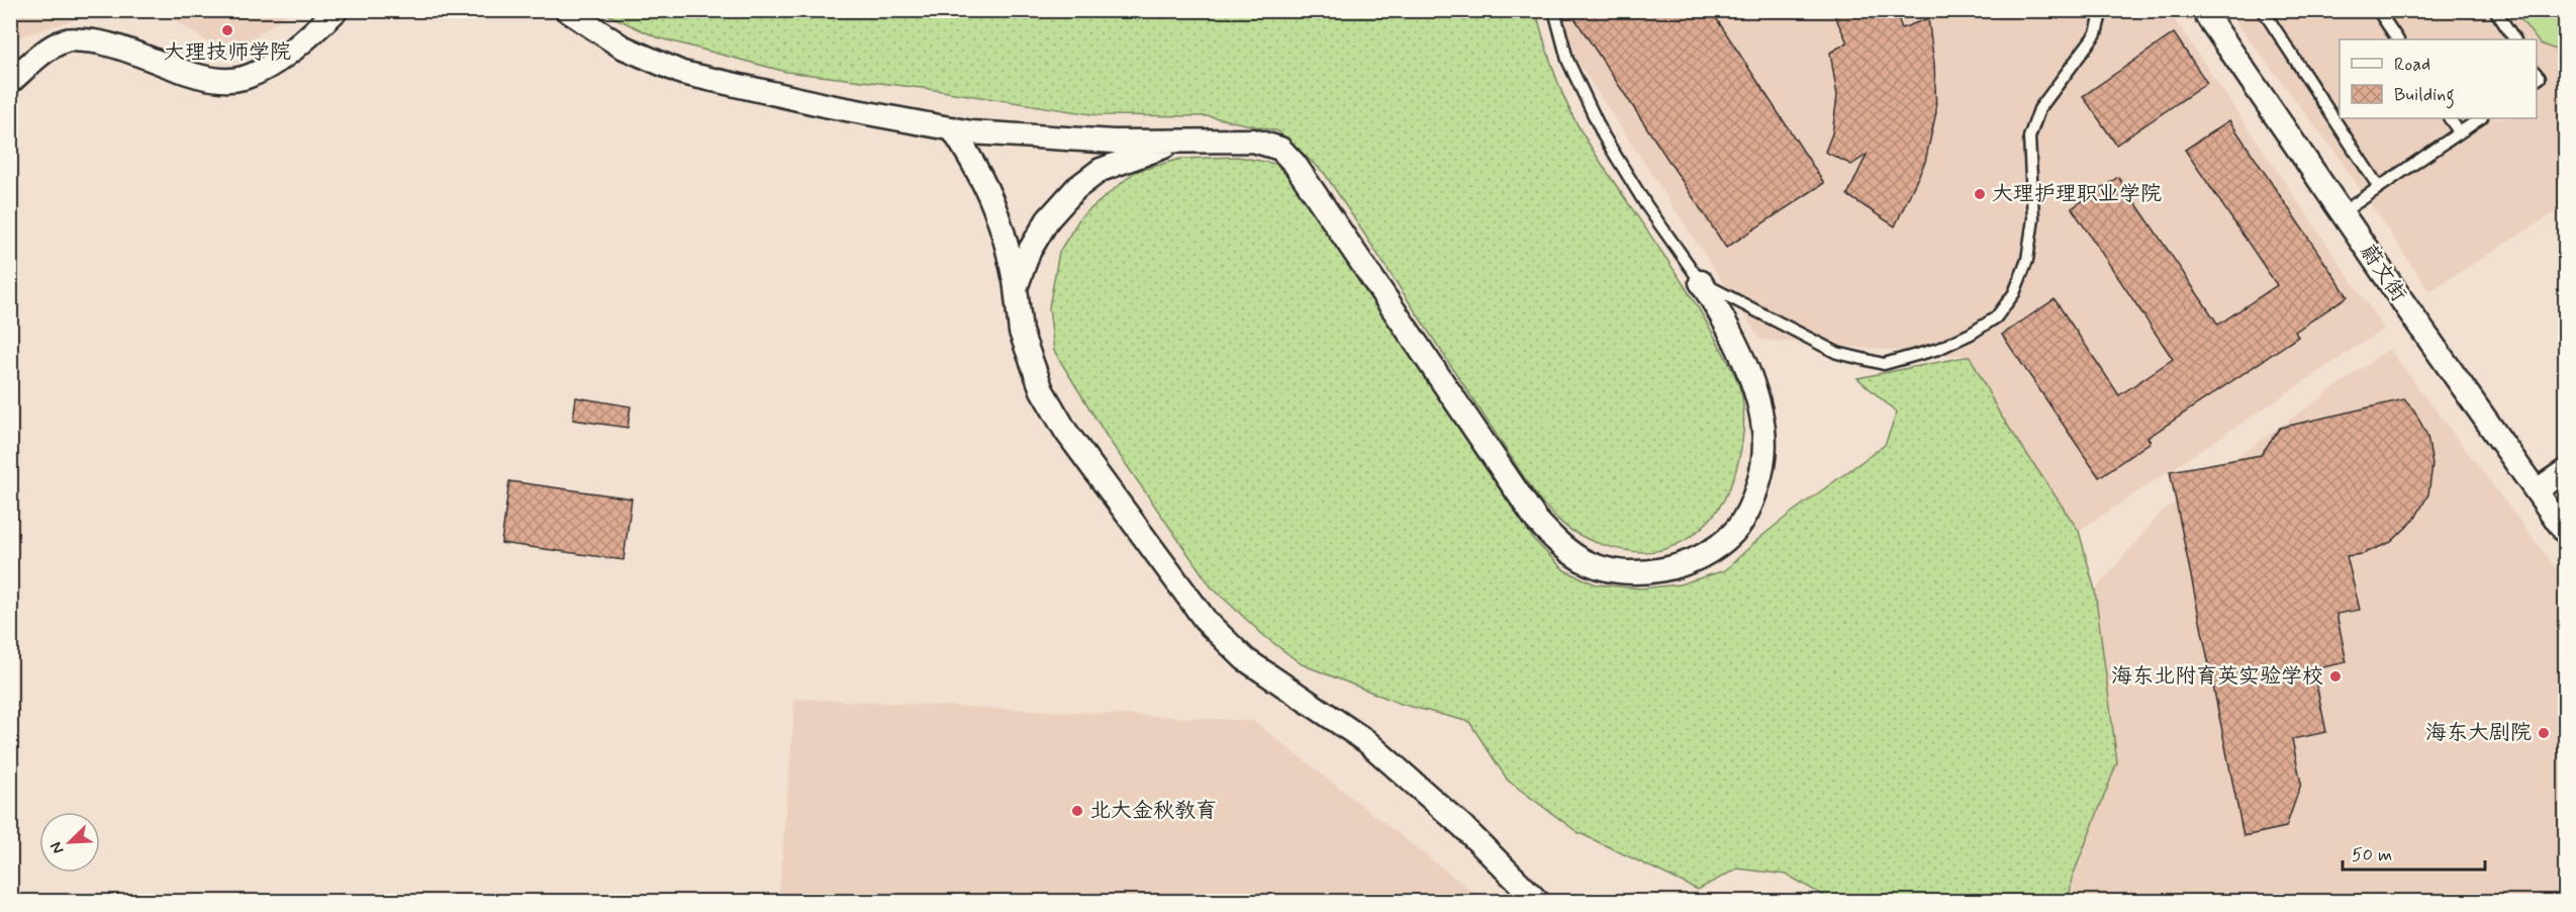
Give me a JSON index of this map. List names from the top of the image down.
{
  "streets": {
    "street": ["蔚文街"]
  },
  "places": [
    "大理技师学院",
    "大理护理职业学院",
    "海东北附育英实验学校",
    "海东大剧院",
    "北大金秋教育"
  ],
  "legend": ["Road", "Building"],
  "scale_bar": "50 m",
  "north": "bottom left"
}
